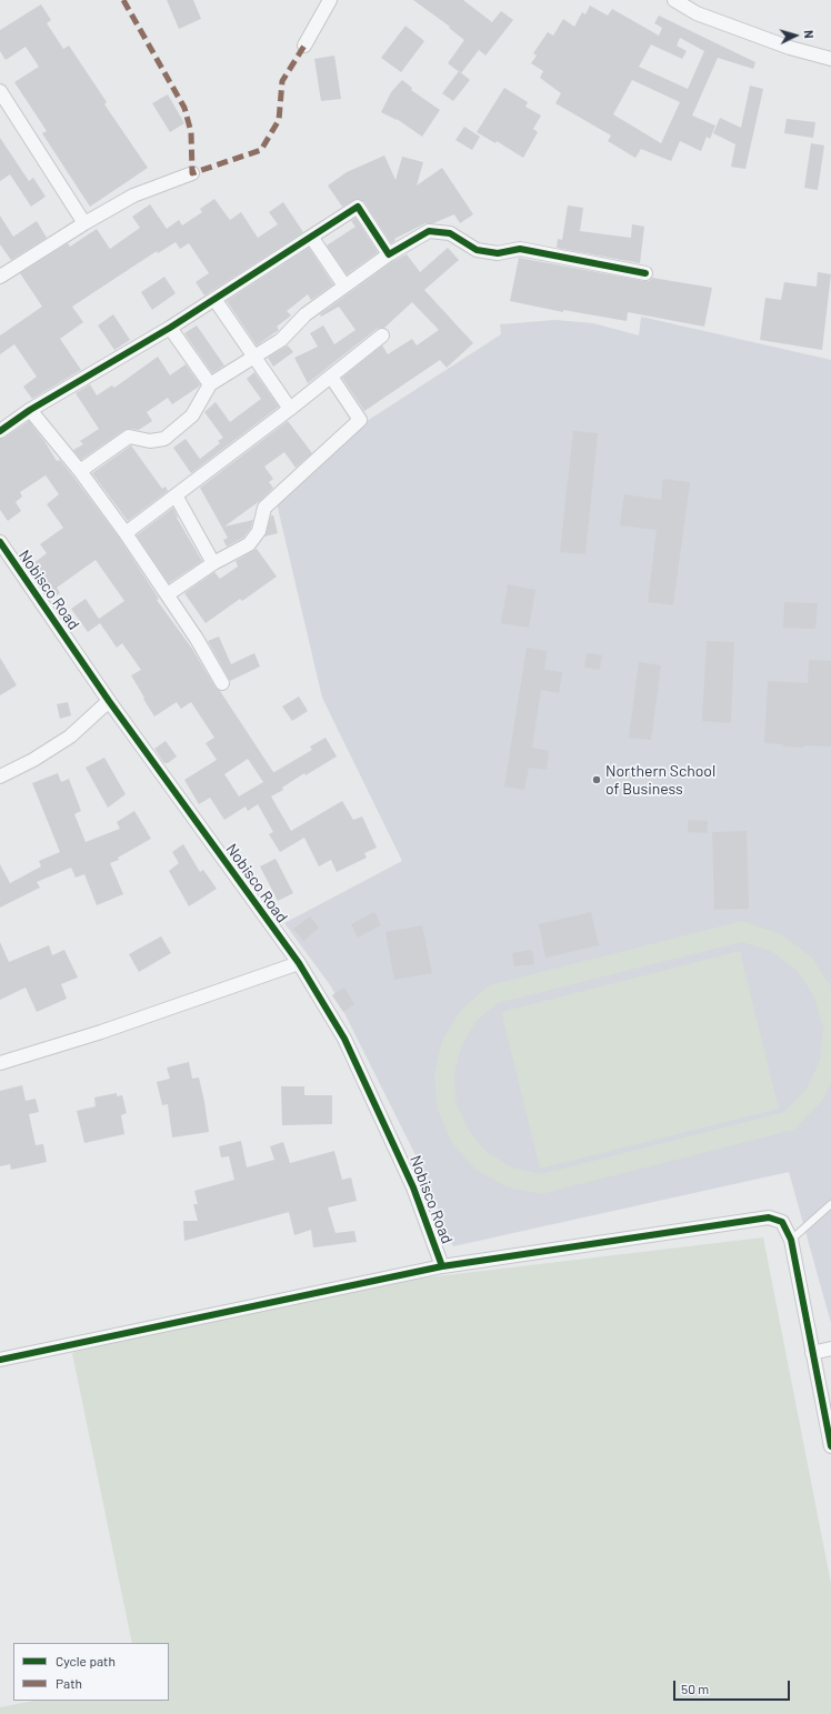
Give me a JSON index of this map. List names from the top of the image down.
{
  "streets": {
    "street": ["Nobisco Road"]
  },
  "places": ["Northern School of Business"],
  "legend": ["Cycle path", "Path"],
  "scale_bar": "50 m",
  "north": "right"
}
